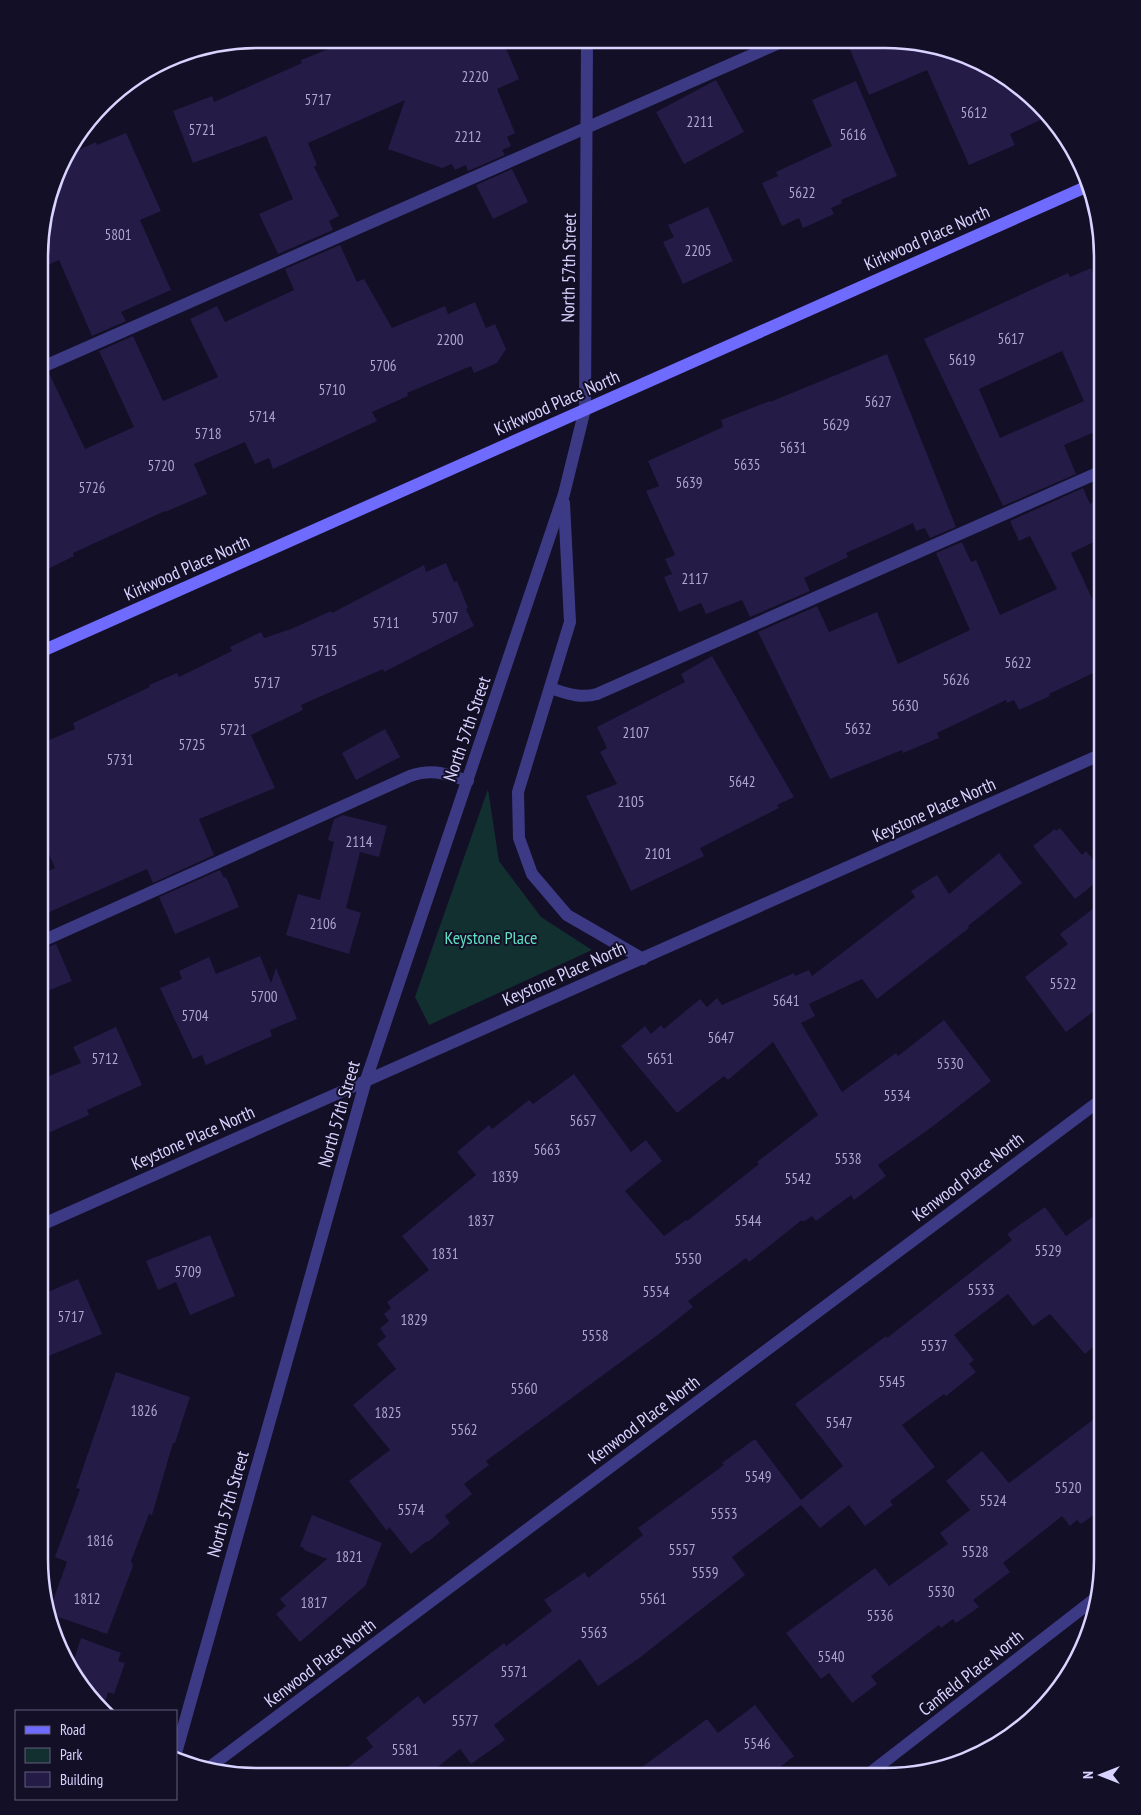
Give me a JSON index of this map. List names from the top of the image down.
{
  "streets": {
    "street": [
      "Kirkwood Place North",
      "North 57th Street",
      "Keystone Place North",
      "Kenwood Place North",
      "Canfield Place North"
    ]
  },
  "crossings": [
    ["Kirkwood Place North", "North 57th Street"],
    ["North 57th Street", "Keystone Place North"]
  ],
  "parks": ["Keystone Place"],
  "house_numbers": [
    "2220",
    "5717",
    "5612",
    "2211",
    "5721",
    "5616",
    "2212",
    "5622",
    "5801",
    "2205",
    "5617",
    "2200",
    "5619",
    "5706",
    "5710",
    "5627",
    "5714",
    "5629",
    "5718",
    "5631",
    "5635",
    "5720",
    "5639",
    "5726",
    "2117",
    "5707",
    "5711",
    "5715",
    "5622",
    "5626",
    "5717",
    "5630",
    "5632",
    "5721",
    "2107",
    "5725",
    "5731",
    "5642",
    "2105",
    "2114",
    "2101",
    "2106",
    "5522",
    "5700",
    "5641",
    "5704",
    "5647",
    "5712",
    "5651",
    "5530",
    "5534",
    "5657",
    "5663",
    "5538",
    "1839",
    "5542",
    "1837",
    "5544",
    "5529",
    "1831",
    "5550",
    "5709",
    "5533",
    "5554",
    "5717",
    "1829",
    "5558",
    "5537",
    "5545",
    "5560",
    "1826",
    "1825",
    "5547",
    "5562",
    "5549",
    "5520",
    "5524",
    "5574",
    "5553",
    "1816",
    "5557",
    "5528",
    "1821",
    "5559",
    "5530",
    "1812",
    "5561",
    "1817",
    "5536",
    "5563",
    "5540",
    "5571",
    "5577",
    "5546",
    "5581"
  ],
  "legend": ["Road", "Park", "Building"],
  "north": "left"
}
